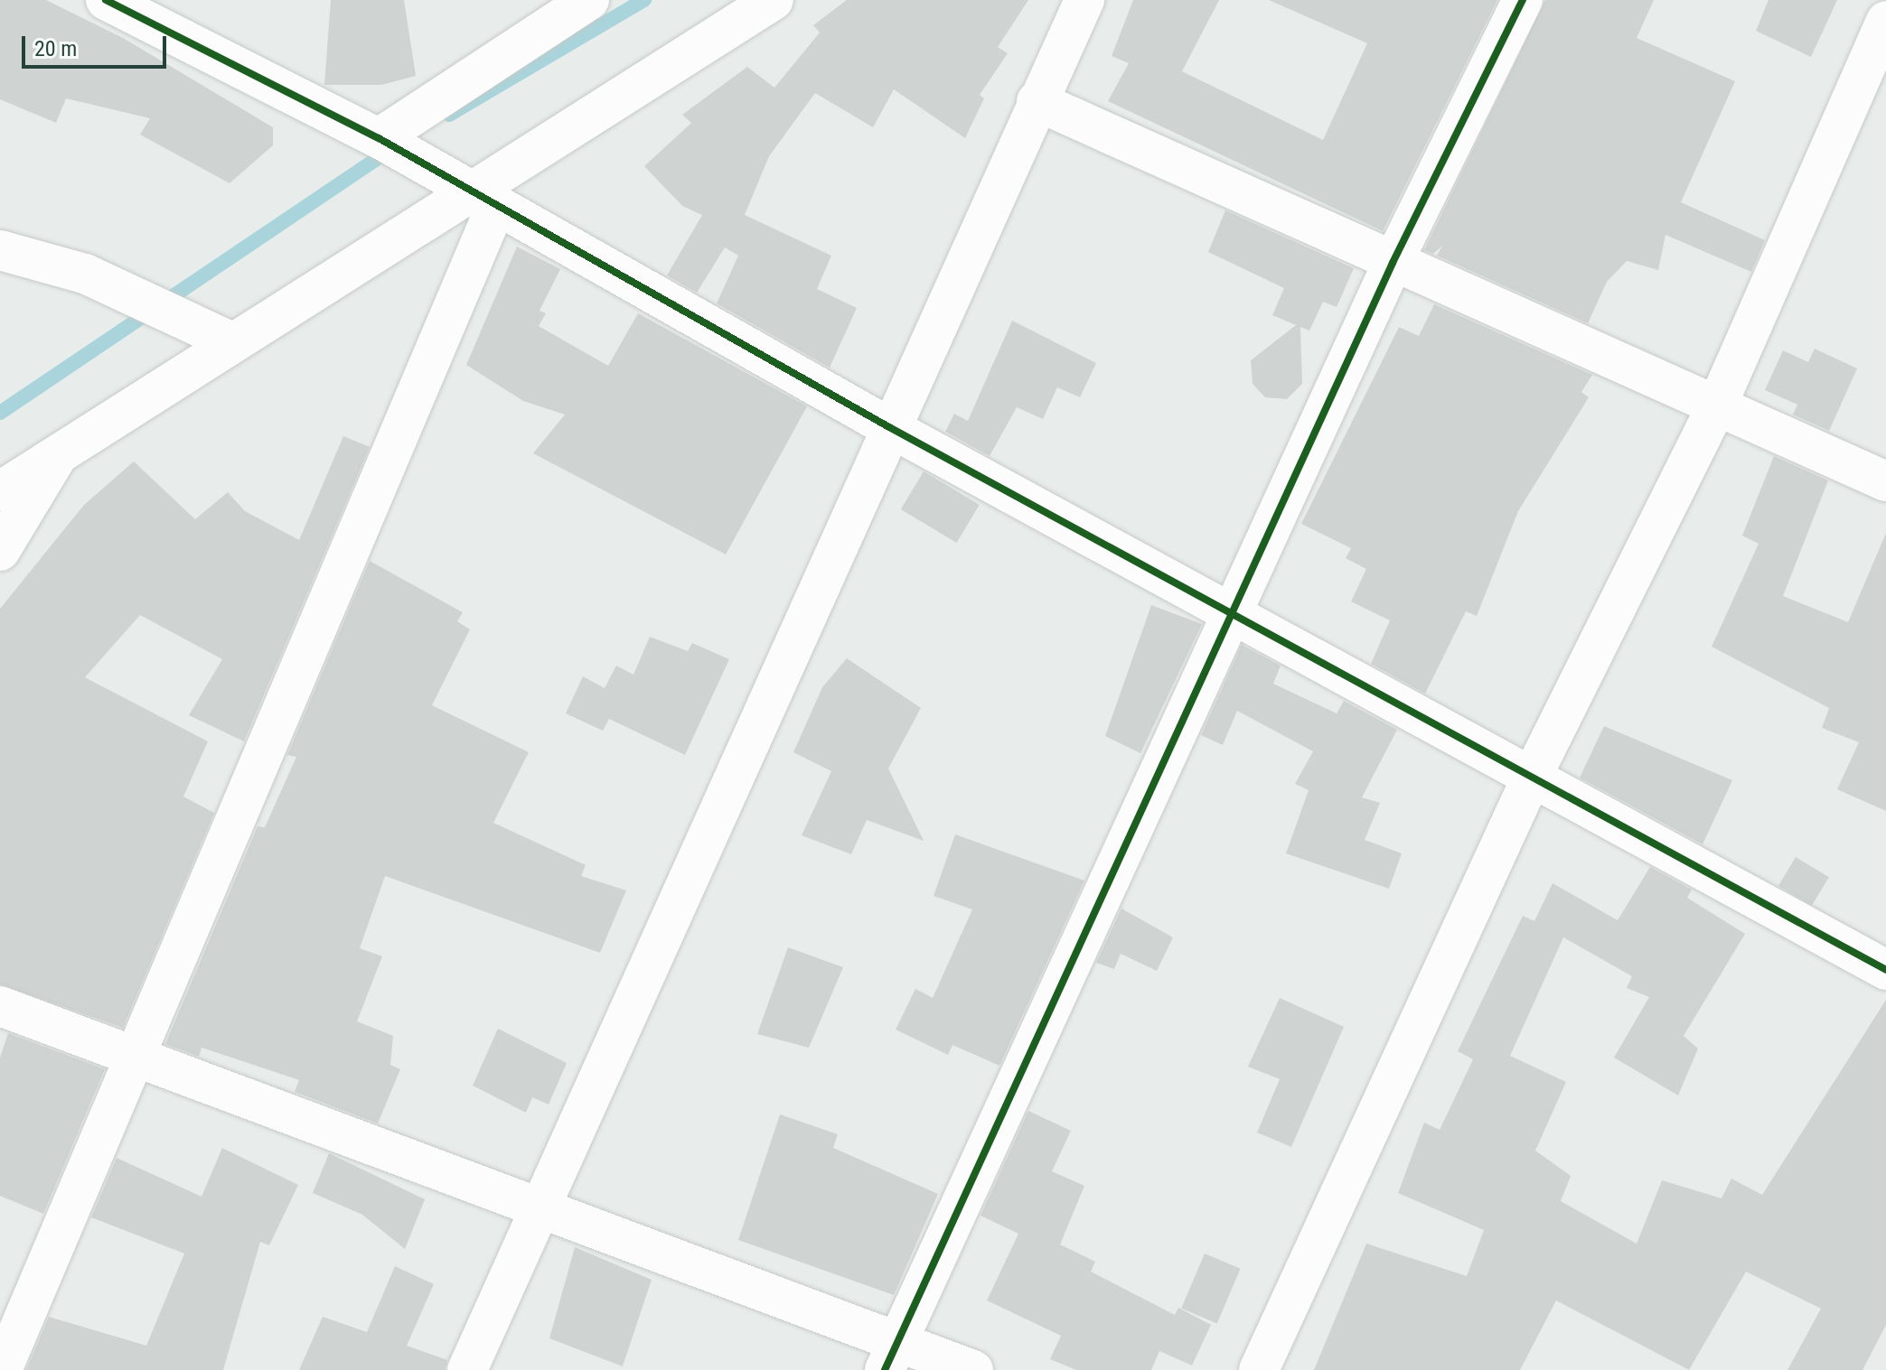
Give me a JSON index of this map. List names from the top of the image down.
{
  "scale_bar": "20 m"
}
